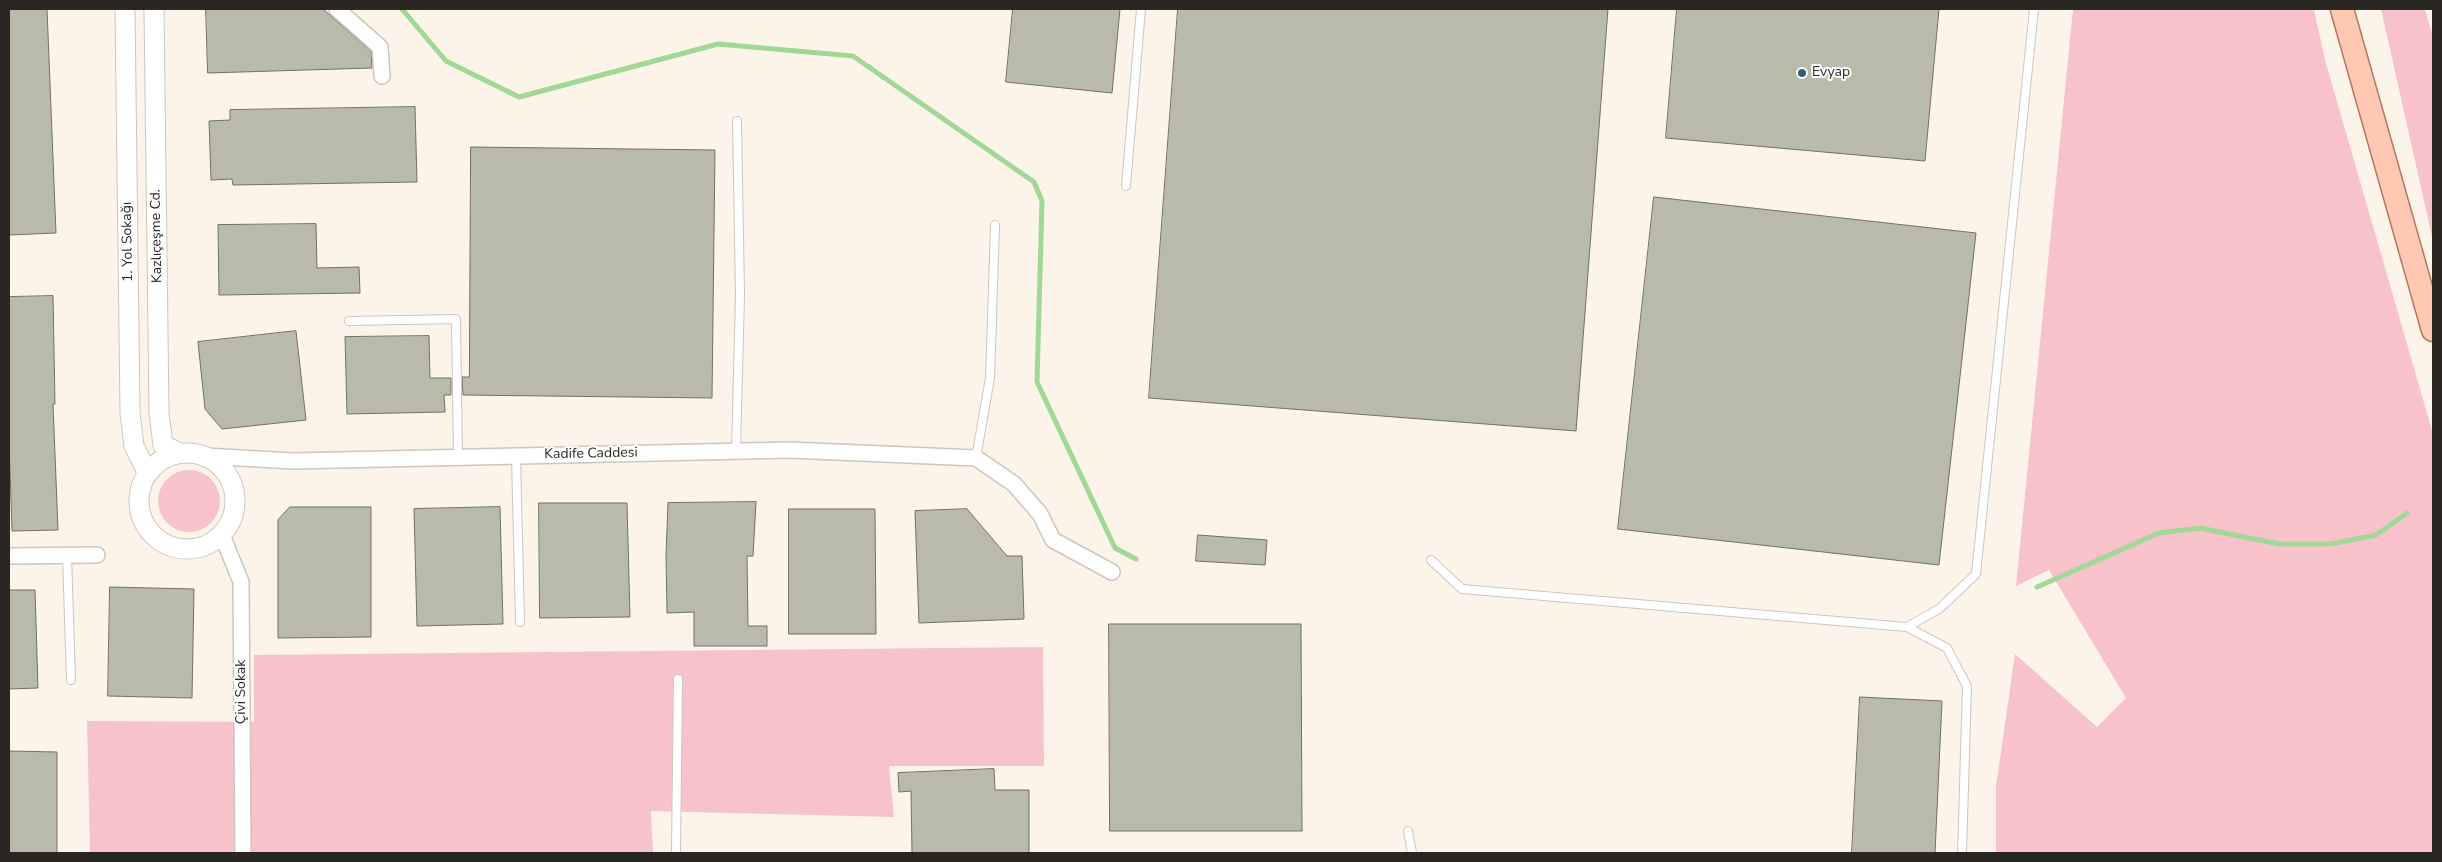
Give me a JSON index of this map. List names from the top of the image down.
{
  "streets": {
    "street": [
      "Kazlıçeşme Cd.",
      "1. Yol Sokağı",
      "Kadife Caddesi",
      "Çivi Sokak"
    ]
  },
  "crossings": [
    ["Kazlıçeşme Cd.", "1. Yol Sokağı"],
    ["Kazlıçeşme Cd.", "Kadife Caddesi"],
    ["Kazlıçeşme Cd.", "Çivi Sokak"],
    ["1. Yol Sokağı", "Kadife Caddesi"],
    ["1. Yol Sokağı", "Çivi Sokak"],
    ["Kadife Caddesi", "Çivi Sokak"]
  ],
  "places": ["Evyap"]
}
